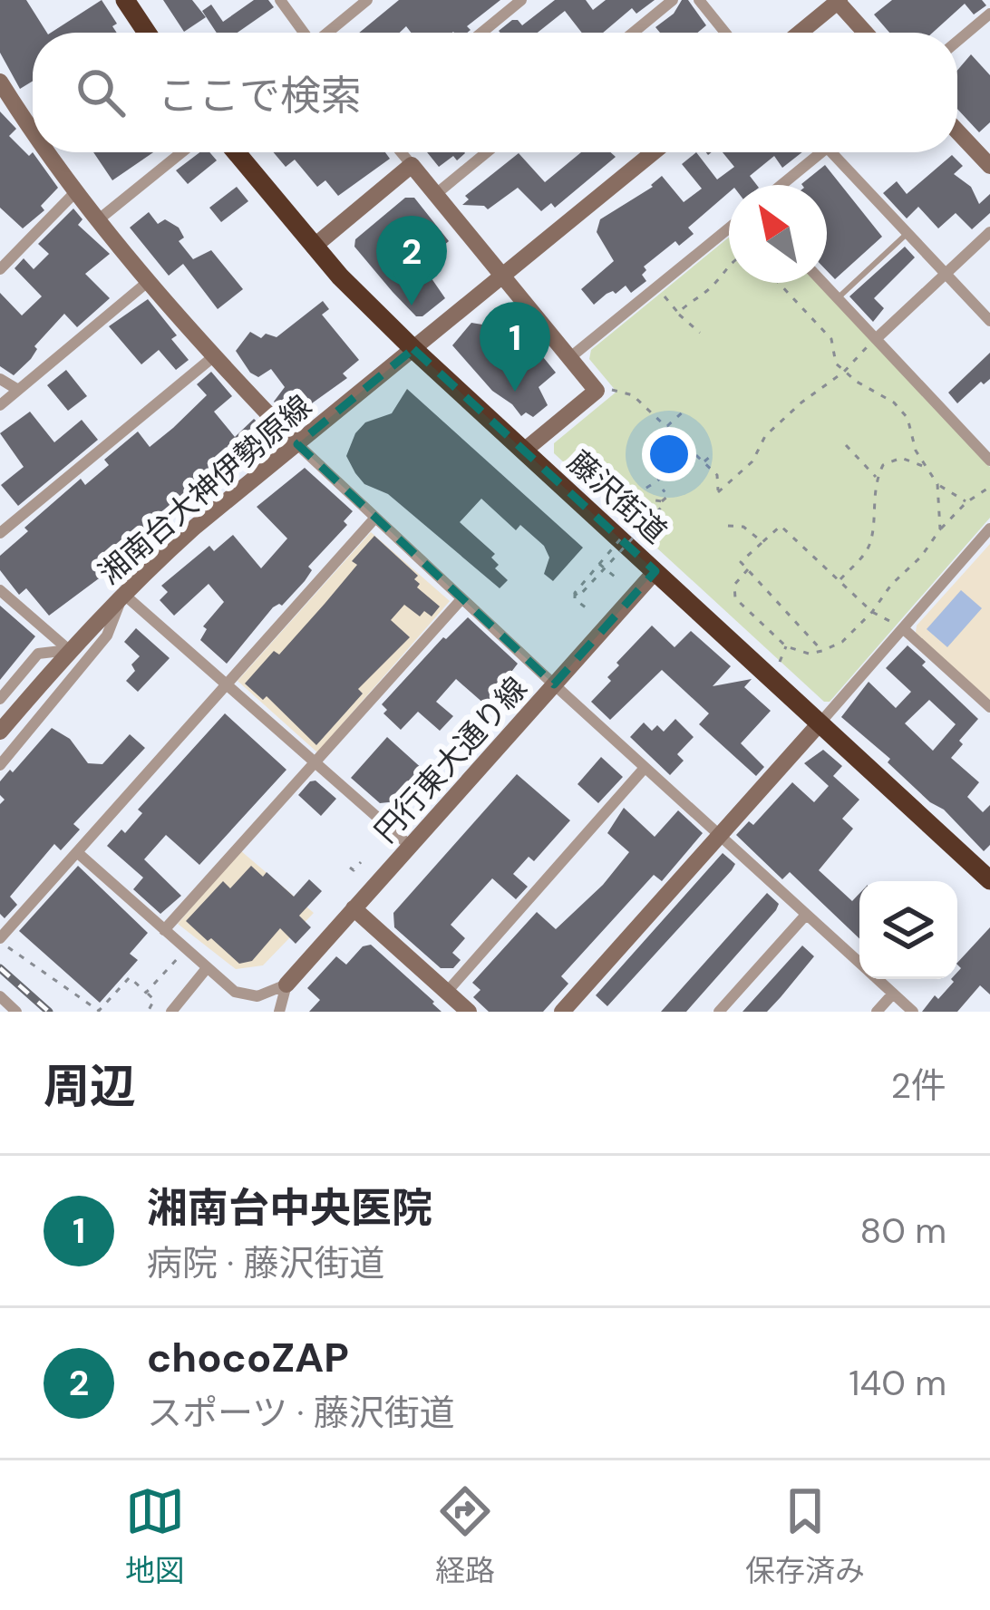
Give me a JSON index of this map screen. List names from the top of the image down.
{
  "streets": {
    "highway": ["藤沢街道"],
    "street": ["湘南台大神伊勢原線", "円行東大通り線"]
  },
  "crossings": [
    ["湘南台大神伊勢原線", "藤沢街道"],
    ["藤沢街道", "円行東大通り線"]
  ],
  "north": "top left",
  "page": {
    "search": "ここで検索",
    "pins": ["2", "1"],
    "heading": ["周辺", "2件"],
    "list": [
      {
        "mark": "1",
        "name": "湘南台中央医院",
        "note": "病院 · 藤沢街道",
        "value": "80 m"
      },
      {
        "mark": "2",
        "name": "chocoZAP",
        "note": "スポーツ · 藤沢街道",
        "value": "140 m"
      }
    ],
    "nav": ["地図", "経路", "保存済み"]
  }
}
